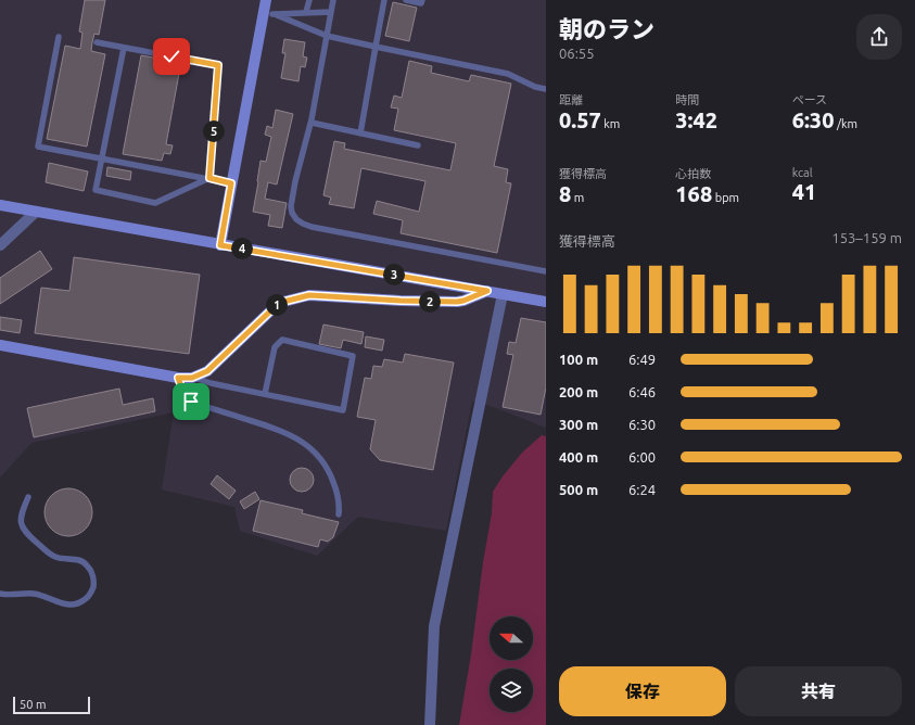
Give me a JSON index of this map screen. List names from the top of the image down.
{
  "scale_bar": "50 m",
  "north": "left",
  "page": {
    "heading": ["朝のラン", "06:55"],
    "stats": [
      ["距離", "0.57 km"],
      ["時間", "3:42"],
      ["ペース", "6:30 /km"],
      ["獲得標高", "8 m"],
      ["心拍数", "168 bpm"],
      ["kcal", "41"]
    ],
    "pins": [
      "5",
      "4",
      "3",
      "2",
      "1"
    ],
    "chart": ["獲得標高", "153–159 m"],
    "list": [
      {
        "name": "100 m",
        "note": "6:49"
      },
      {
        "name": "200 m",
        "note": "6:46"
      },
      {
        "name": "300 m",
        "note": "6:30"
      },
      {
        "name": "400 m",
        "note": "6:00"
      },
      {
        "name": "500 m",
        "note": "6:24"
      }
    ],
    "buttons": ["保存", "共有"],
    "scale": "50 m"
  }
}
